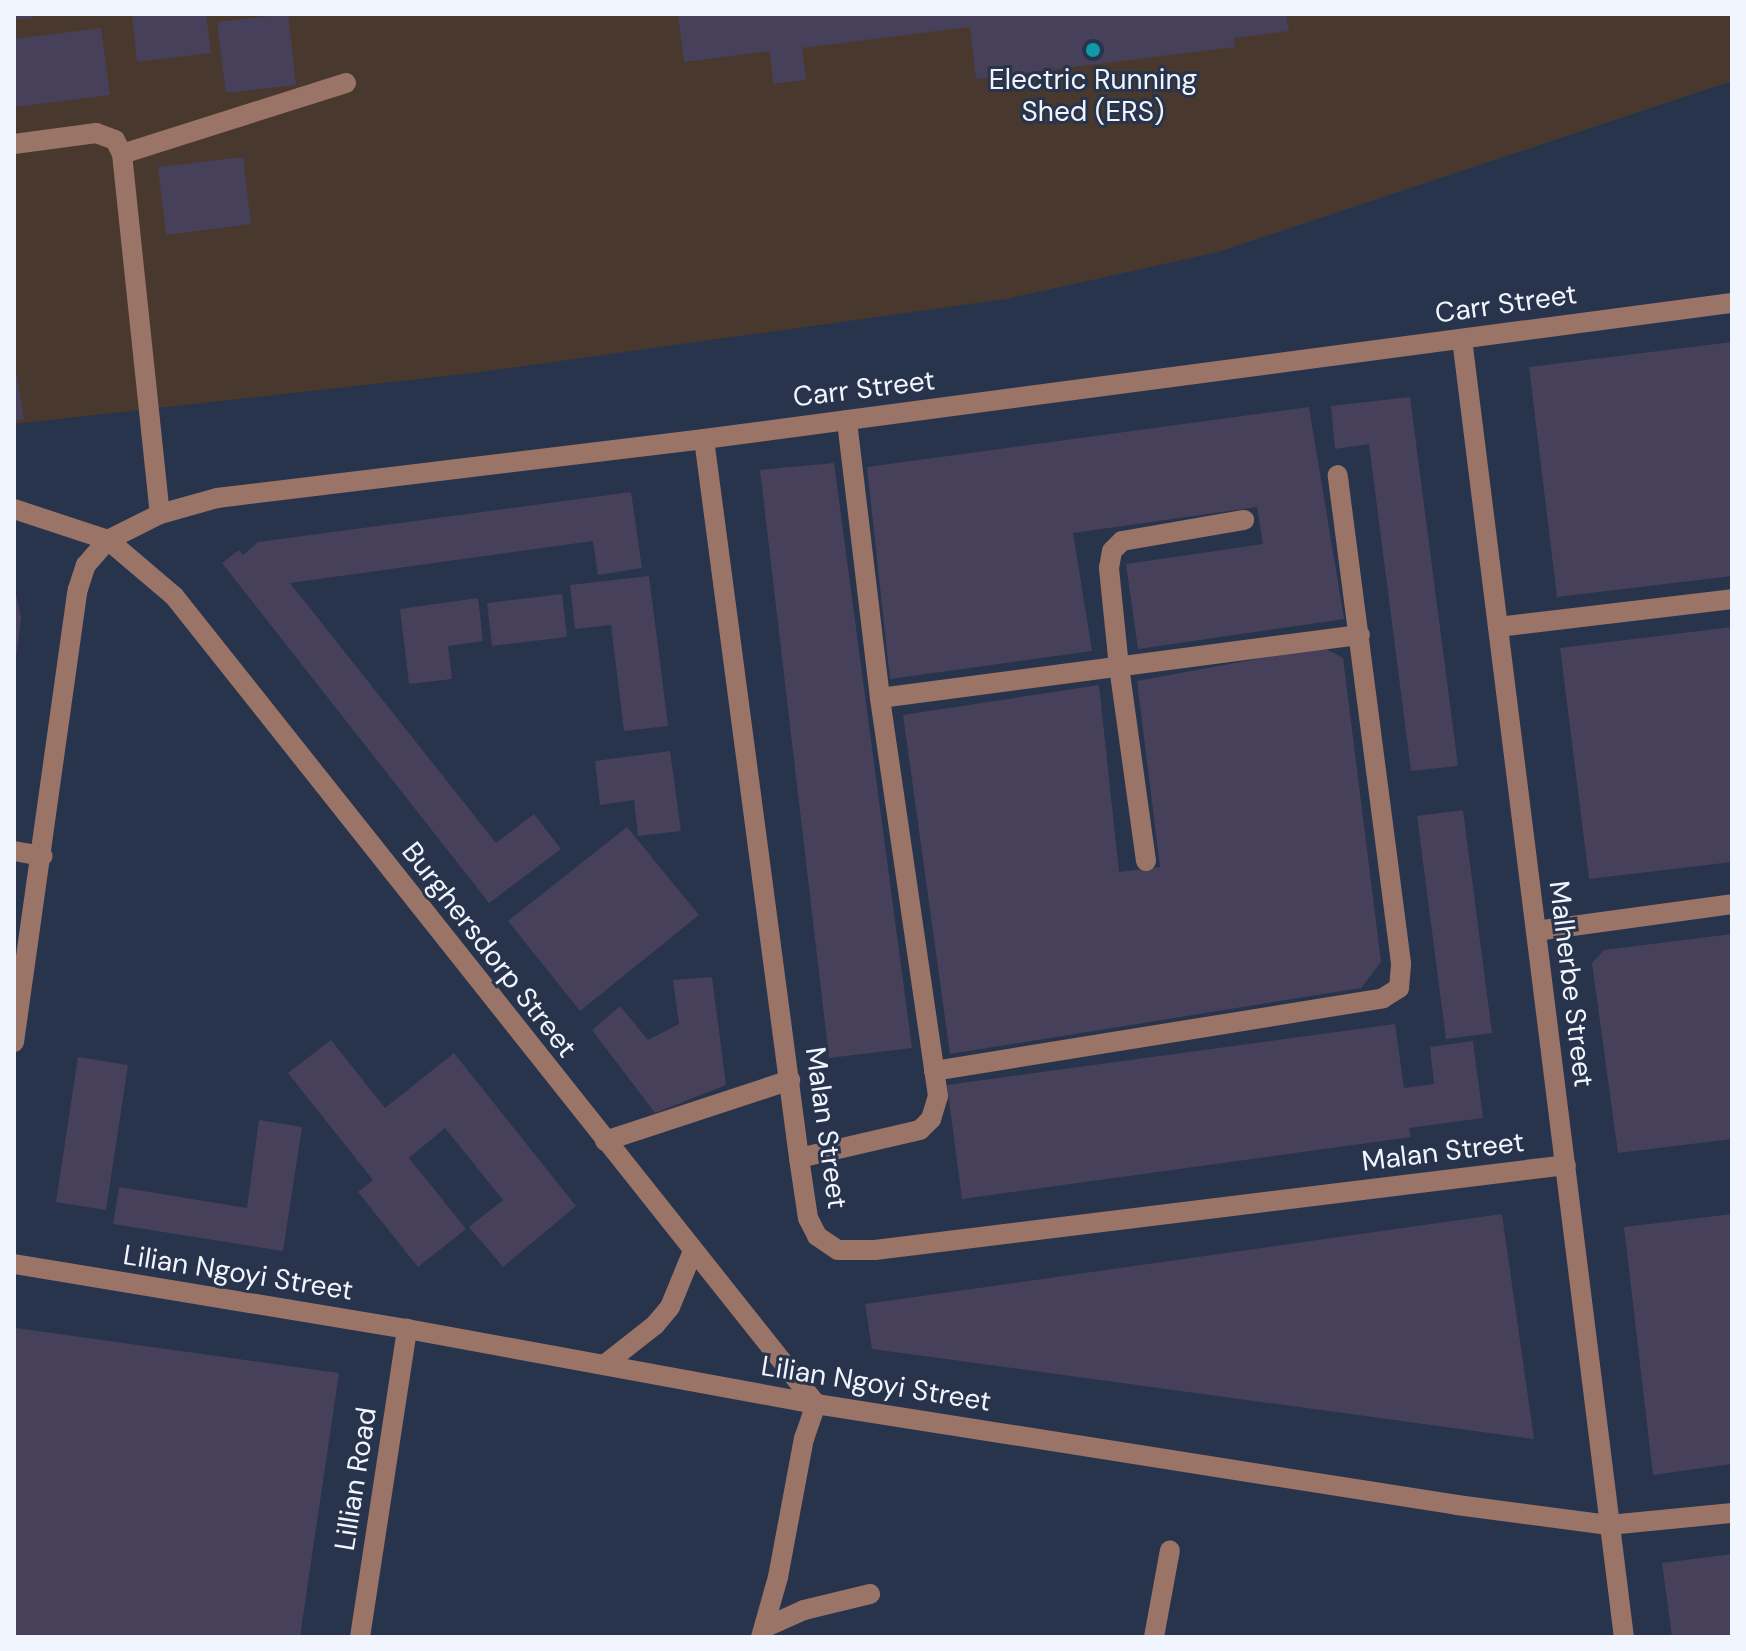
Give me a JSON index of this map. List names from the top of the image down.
{
  "streets": {
    "street": [
      "Carr Street",
      "Burghersdorp Street",
      "Malherbe Street",
      "Malan Street",
      "Lilian Ngoyi Street",
      "Lillian Road"
    ]
  },
  "crossings": [
    ["Carr Street", "Burghersdorp Street"],
    ["Carr Street", "Malherbe Street"],
    ["Carr Street", "Malan Street"],
    ["Burghersdorp Street", "Lilian Ngoyi Street"],
    ["Malherbe Street", "Malan Street"],
    ["Malherbe Street", "Lilian Ngoyi Street"],
    ["Lilian Ngoyi Street", "Lillian Road"]
  ],
  "places": ["Electric Running Shed (ERS)"]
}
